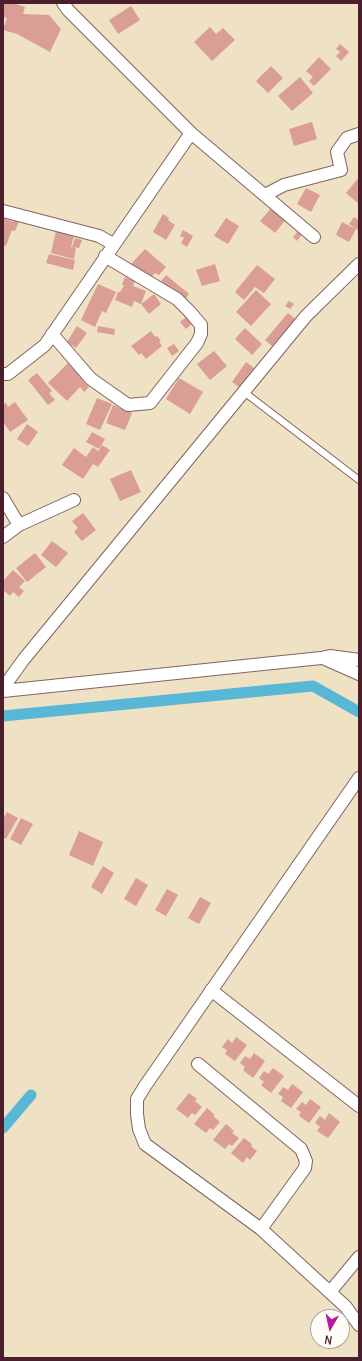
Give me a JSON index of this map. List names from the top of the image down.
{
  "north": "bottom"
}
